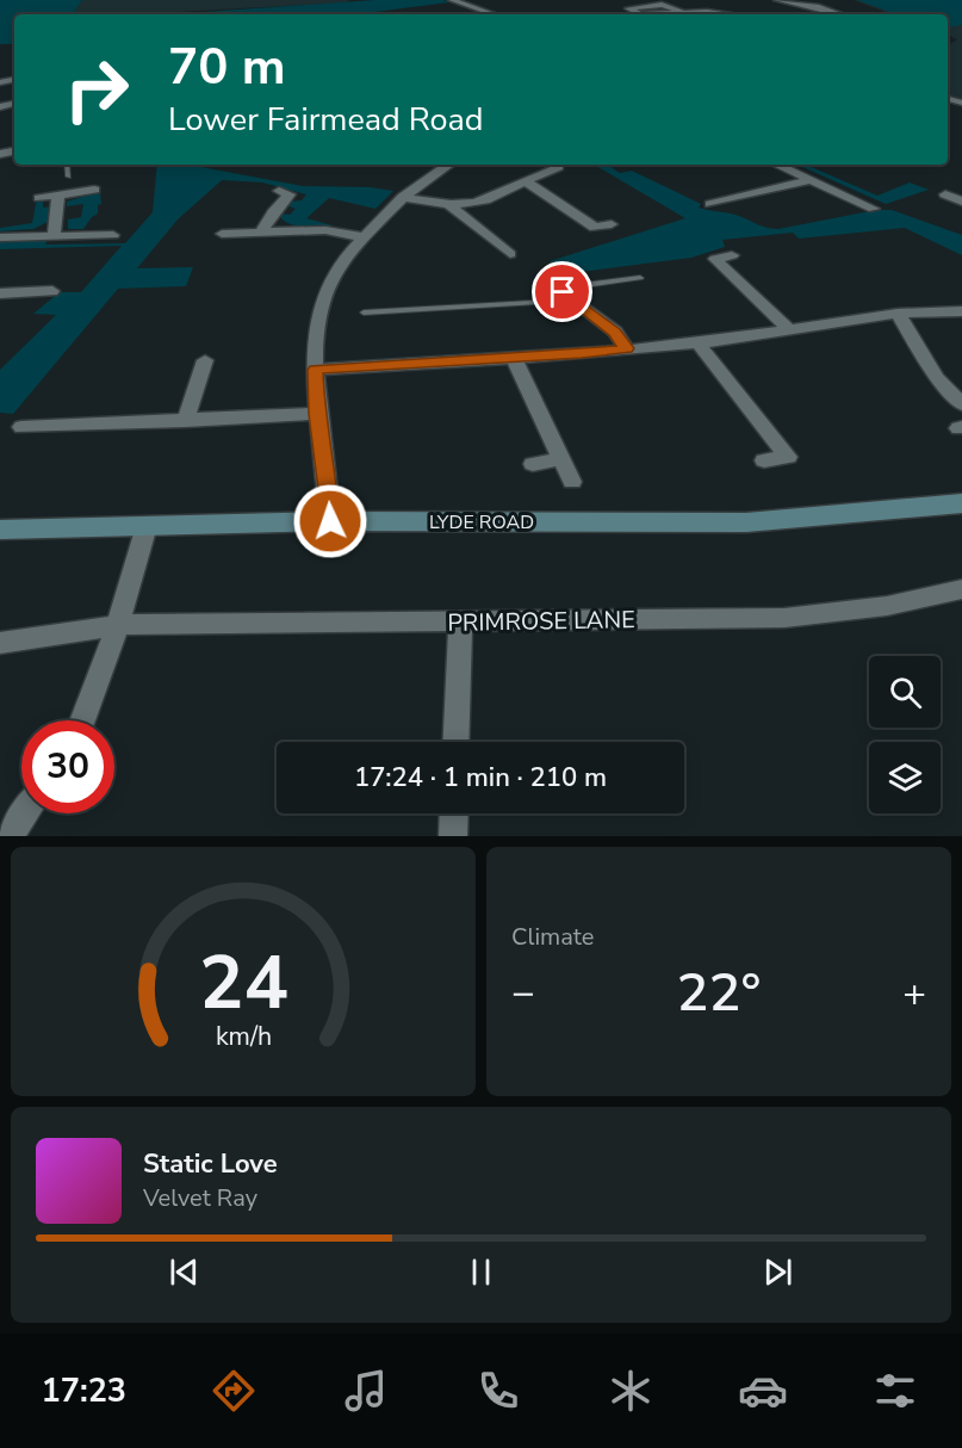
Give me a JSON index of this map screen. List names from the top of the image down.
{
  "streets": {
    "street": ["LYDE ROAD", "PRIMROSE LANE"]
  },
  "page": {
    "turn": ["70 m", "Lower Fairmead Road"],
    "limit": "30",
    "trip": "17:24 · 1 min · 210 m",
    "tile": "Climate",
    "heat": ["−", "22°", "+"],
    "song": ["Static Love", "Velvet Ray"],
    "tabs": "17:23",
    "gauge": ["24", "km/h"]
  }
}
